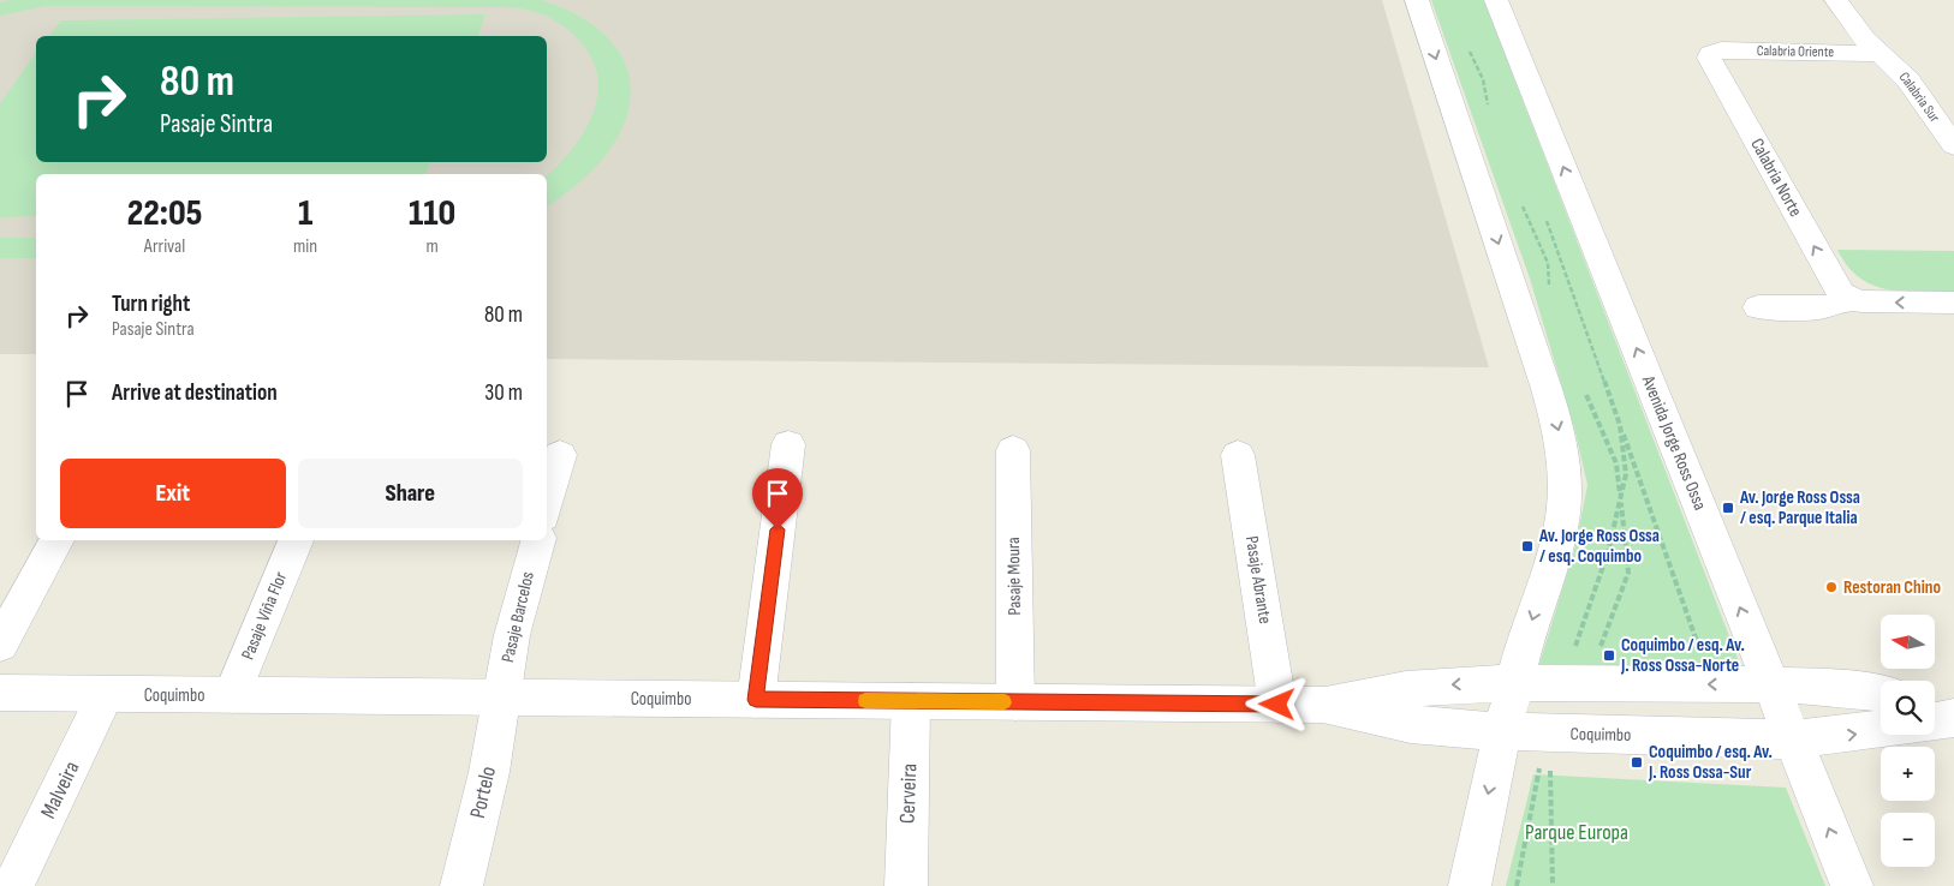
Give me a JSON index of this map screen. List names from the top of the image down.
{
  "streets": {
    "street": [
      "Calabria Oriente",
      "Calabria Sur",
      "Calabria Norte",
      "Avenida Jorge Ross Ossa",
      "Pasaje Moura",
      "Pasaje Abrante",
      "Pasaje Viña Flor",
      "Pasaje Barcelos",
      "Coquimbo",
      "Malveira",
      "Portelo",
      "Cerveira"
    ]
  },
  "crossings": [
    ["Calabria Oriente", "Calabria Sur"],
    ["Calabria Oriente", "Calabria Norte"],
    ["Avenida Jorge Ross Ossa", "Coquimbo"],
    ["Pasaje Moura", "Coquimbo"],
    ["Pasaje Abrante", "Coquimbo"],
    ["Pasaje Viña Flor", "Coquimbo"],
    ["Pasaje Barcelos", "Coquimbo"],
    ["Pasaje Barcelos", "Portelo"],
    ["Coquimbo", "Malveira"],
    ["Coquimbo", "Portelo"],
    ["Coquimbo", "Cerveira"]
  ],
  "parks": ["Parque Europa"],
  "places": {
    "transit": [
      "Av. Jorge Ross Ossa / esq. Parque Italia",
      "Av. Jorge Ross Ossa / esq. Coquimbo",
      "Coquimbo / esq. Av. J. Ross Ossa-Norte",
      "Coquimbo / esq. Av. J. Ross Ossa-Sur"
    ],
    "other": ["Restoran Chino"]
  },
  "north": "left",
  "page": {
    "turn": ["80 m", "Pasaje Sintra"],
    "eta": [
      "22:05",
      "Arrival",
      "1",
      "min",
      "110",
      "m"
    ],
    "list": [
      {
        "name": "Turn right",
        "note": "Pasaje Sintra",
        "value": "80 m"
      },
      {
        "name": "Arrive at destination",
        "value": "30 m"
      }
    ],
    "buttons": ["Exit", "Share"],
    "map_buttons": ["+", "−"]
  }
}
